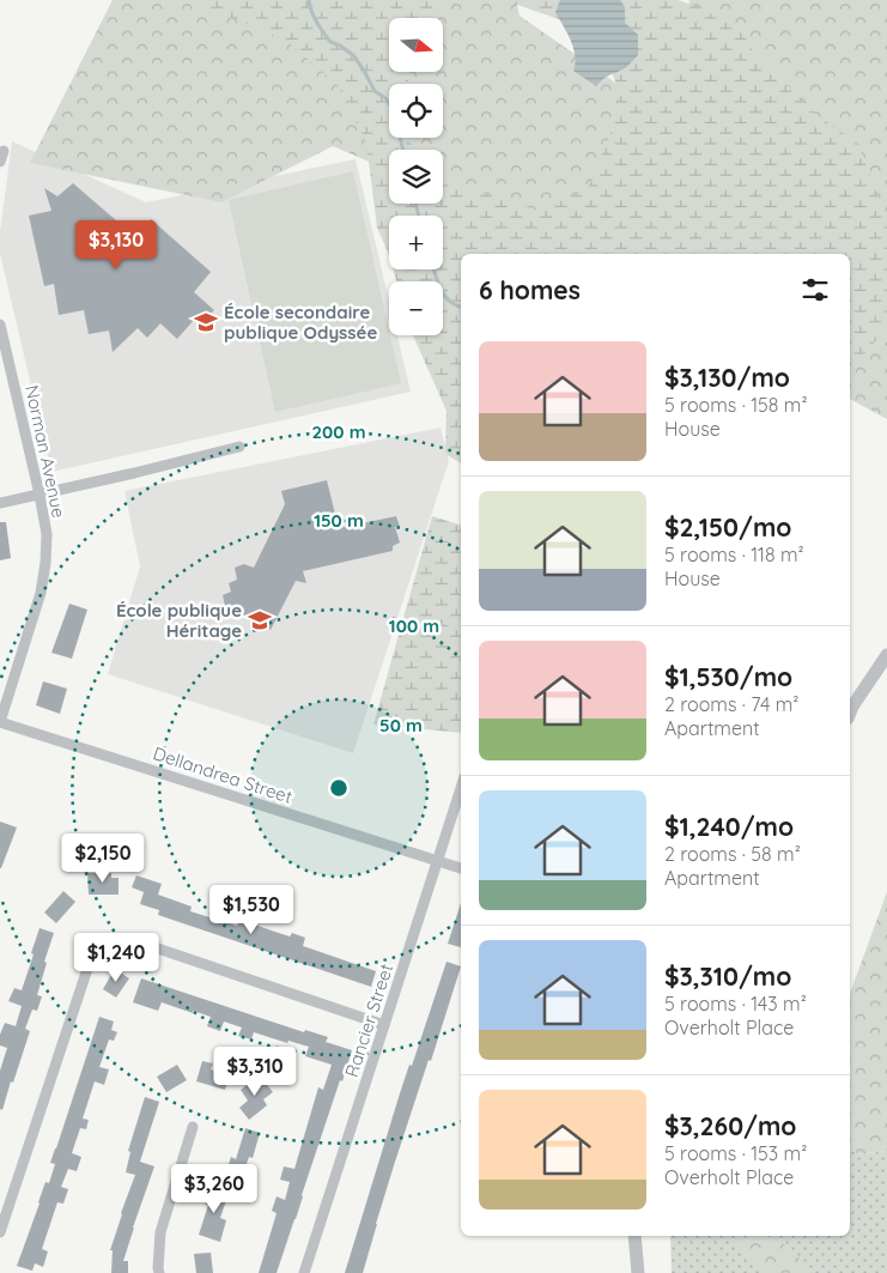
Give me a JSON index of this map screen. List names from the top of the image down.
{
  "streets": {
    "street": ["Norman Avenue", "Dellandrea Street", "Rancier Street"]
  },
  "crossings": [
    ["Norman Avenue", "Dellandrea Street"],
    ["Dellandrea Street", "Rancier Street"]
  ],
  "places": {
    "school or university": ["École secondaire publique Odyssée", "École publique Héritage"]
  },
  "north": "right",
  "page": {
    "map_buttons": ["+", "−"],
    "price": [
      "$3,130",
      "$2,150",
      "$1,530",
      "$1,240",
      "$3,310",
      "$3,260"
    ],
    "heading": "6 homes",
    "list": [
      {
        "name": "$3,130/mo",
        "note": "5 rooms · 158 m² · House"
      },
      {
        "name": "$2,150/mo",
        "note": "5 rooms · 118 m² · House"
      },
      {
        "name": "$1,530/mo",
        "note": "2 rooms · 74 m² · Apartment"
      },
      {
        "name": "$1,240/mo",
        "note": "2 rooms · 58 m² · Apartment"
      },
      {
        "name": "$3,310/mo",
        "note": "5 rooms · 143 m² · Overholt Place"
      },
      {
        "name": "$3,260/mo",
        "note": "5 rooms · 153 m² · Overholt Place"
      }
    ]
  },
  "rings": [
    "200 m",
    "150 m",
    "100 m",
    "50 m"
  ]
}
